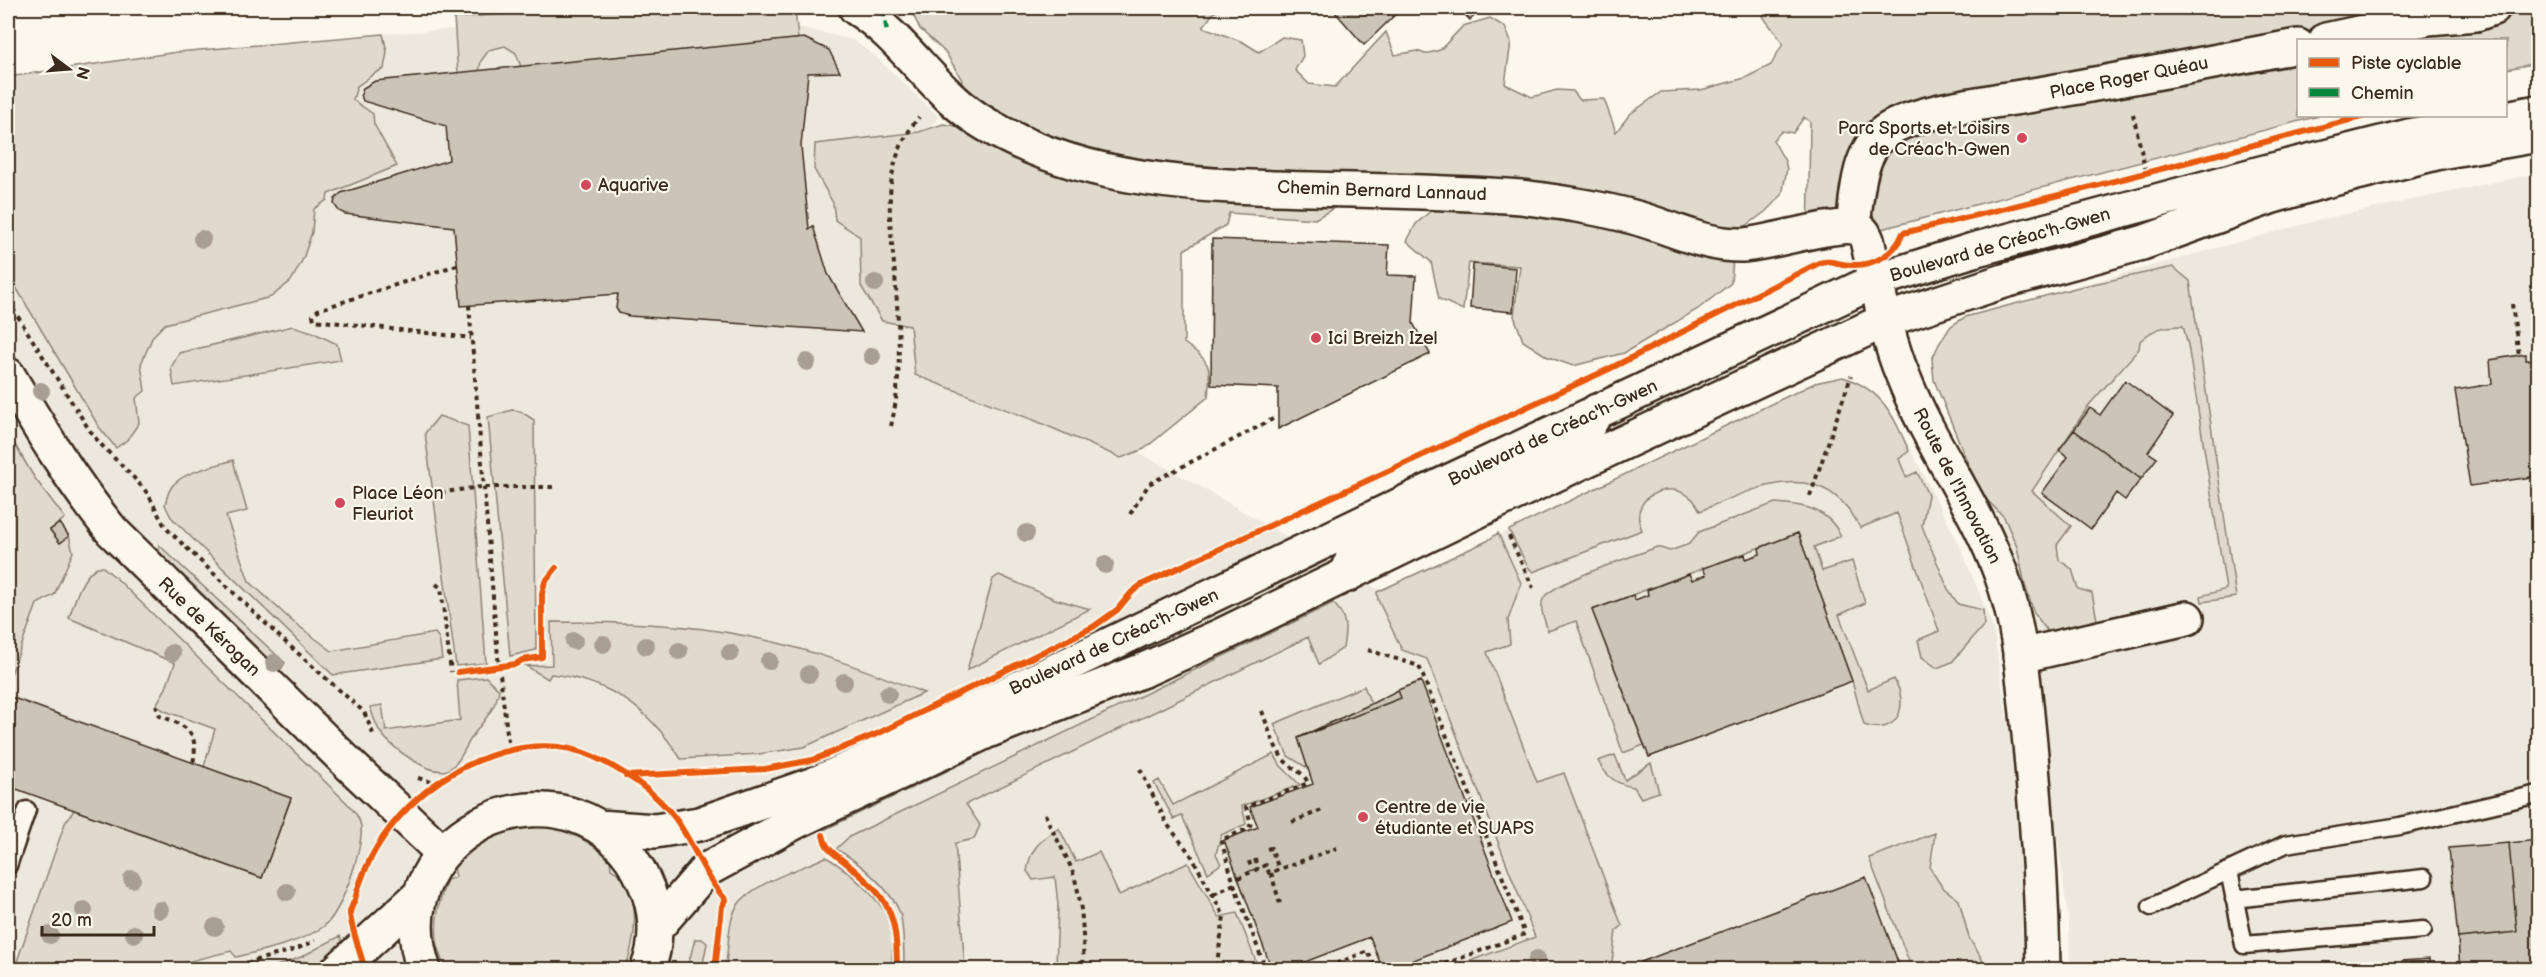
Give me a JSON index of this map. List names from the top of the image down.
{
  "streets": {
    "street": [
      "Place Roger Quéau",
      "Chemin Bernard Lannaud",
      "Boulevard de Créac'h-Gwen",
      "Route de l'Innovation",
      "Rue de Kérogan"
    ]
  },
  "crossings": [
    ["Place Roger Quéau", "Chemin Bernard Lannaud"],
    ["Boulevard de Créac'h-Gwen", "Route de l'Innovation"]
  ],
  "places": [
    "Parc Sports et Loisirs de Créac'h-Gwen",
    "Aquarive",
    "Ici Breizh Izel",
    "Place Léon Fleuriot",
    "Centre de vie étudiante et SUAPS"
  ],
  "legend": ["Piste cyclable", "Chemin"],
  "scale_bar": "20 m",
  "north": "right"
}
